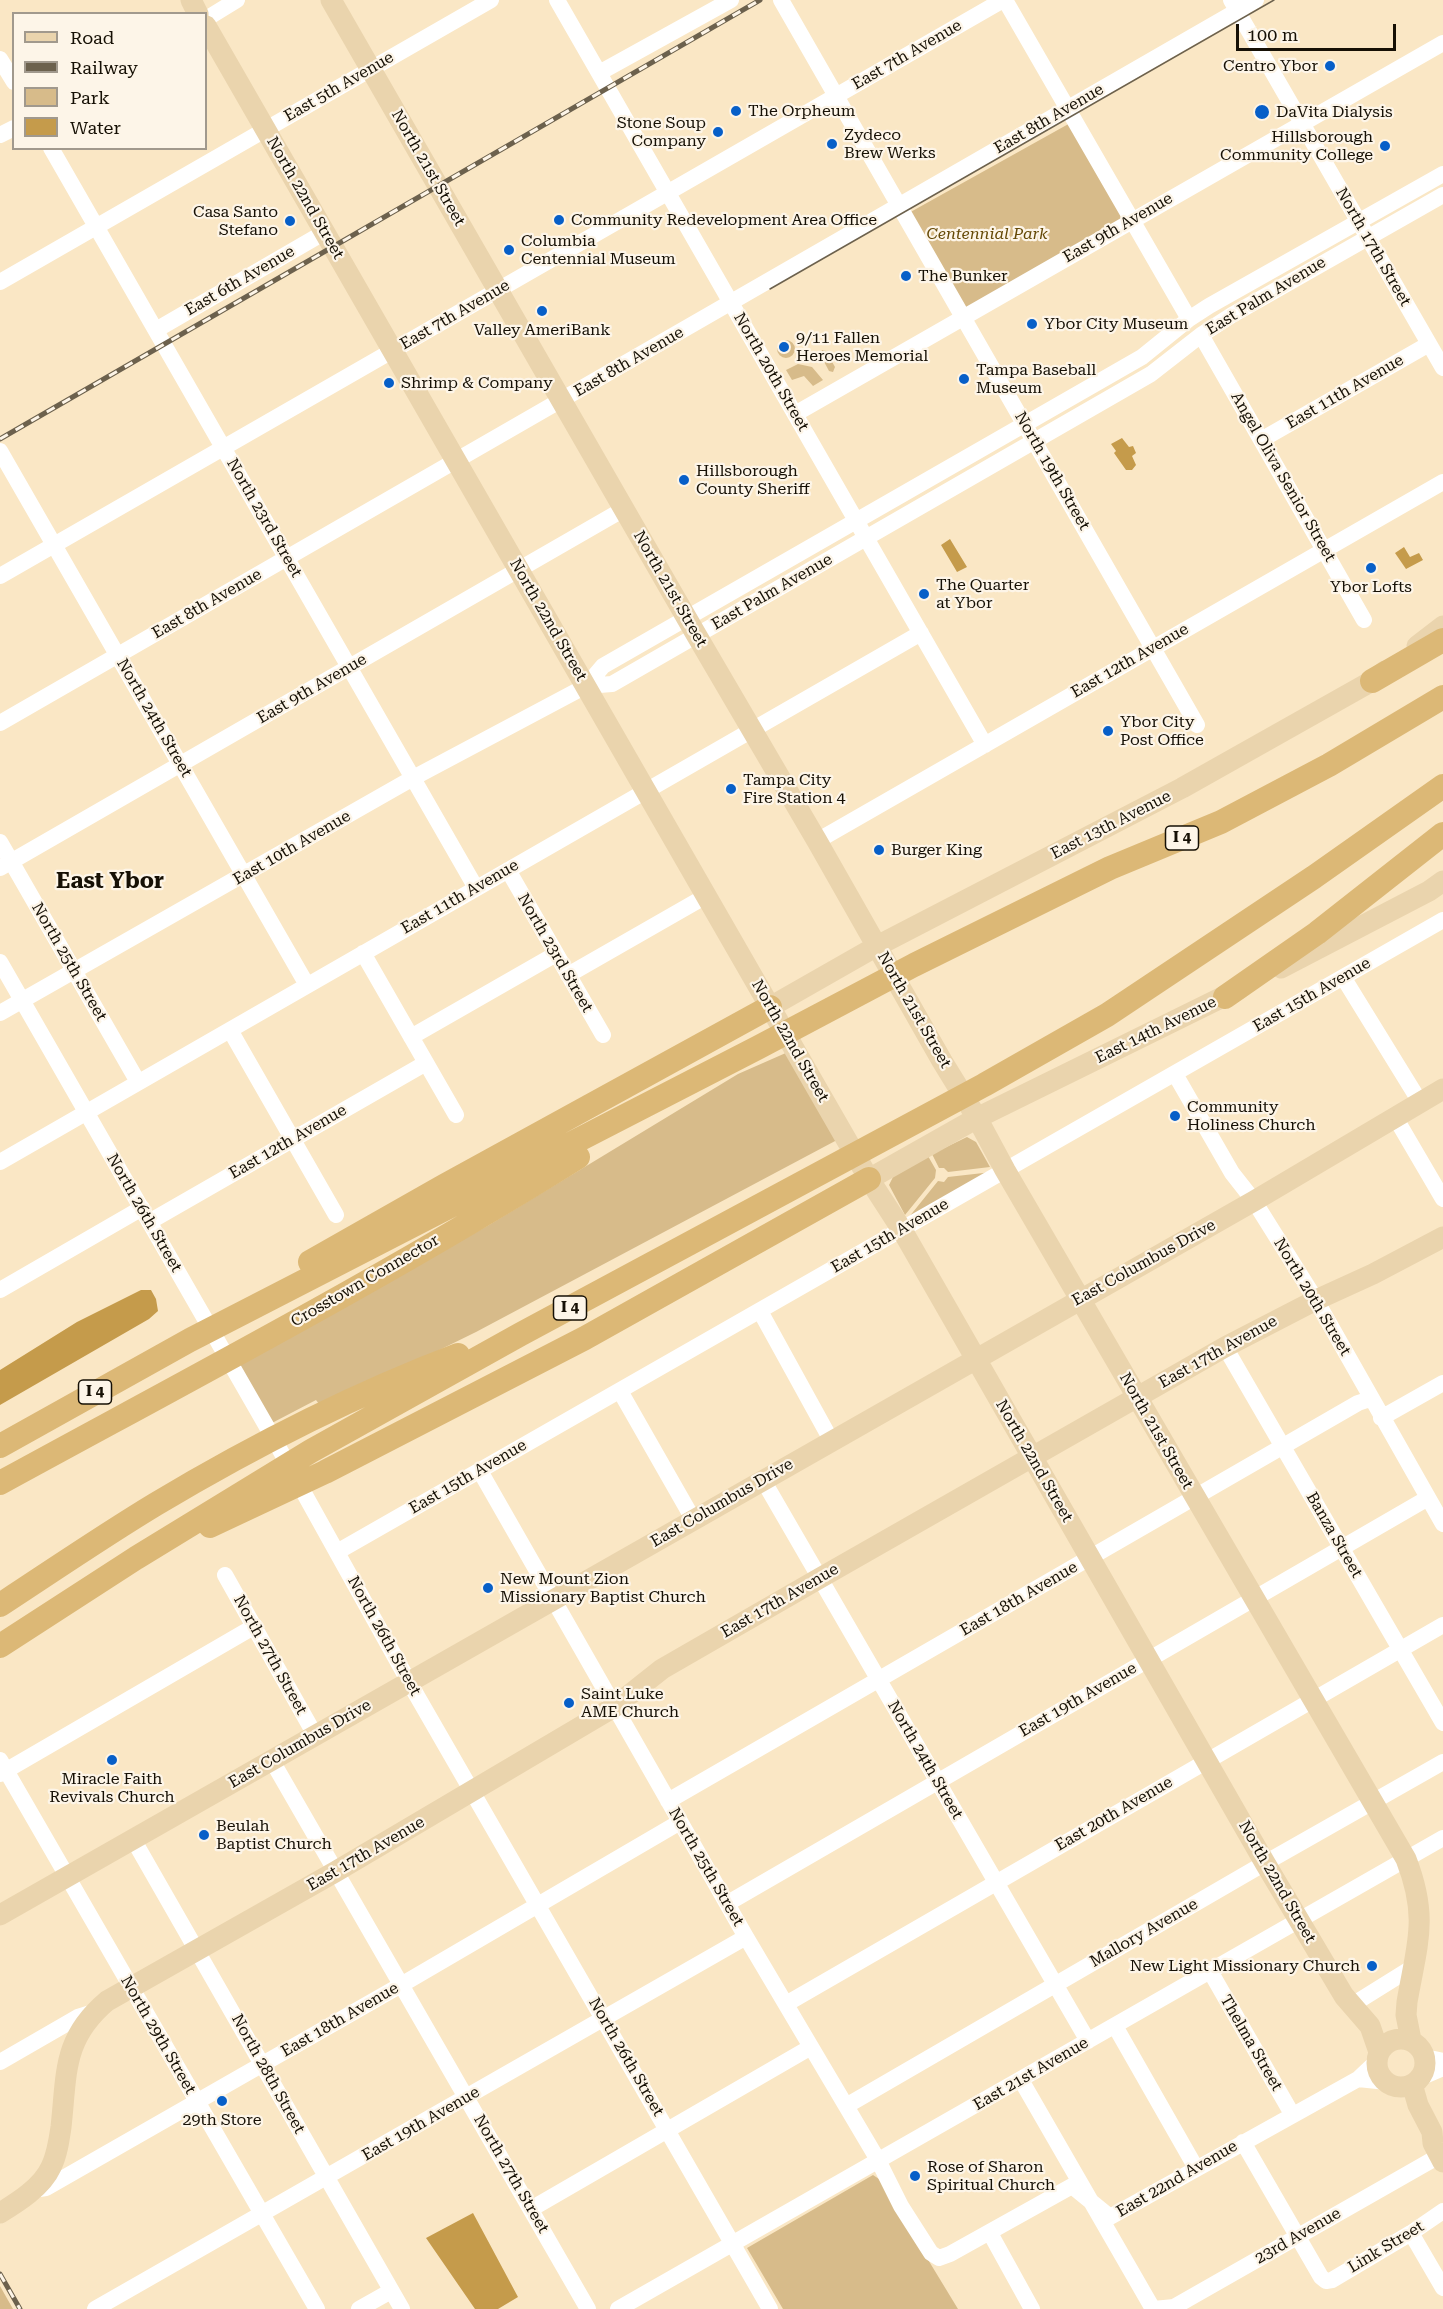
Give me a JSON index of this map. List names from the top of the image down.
{
  "streets": {
    "highway": ["I 4", "Crosstown Connector"],
    "main road": [
      "North 21st Street",
      "North 22nd Street",
      "East 13th Avenue",
      "East 14th Avenue",
      "East Columbus Drive",
      "East 17th Avenue",
      "East 18th Avenue"
    ],
    "street": [
      "East 7th Avenue",
      "East 5th Avenue",
      "East 8th Avenue",
      "East 9th Avenue",
      "North 17th Street",
      "East 6th Avenue",
      "East Palm Avenue",
      "North 20th Street",
      "East 11th Avenue",
      "North 19th Street",
      "Angel Oliva Senior Street",
      "North 23rd Street",
      "East 12th Avenue",
      "North 24th Street",
      "East 10th Avenue",
      "North 25th Street",
      "East 15th Avenue",
      "North 26th Street",
      "Banza Street",
      "North 27th Street",
      "East 19th Avenue",
      "East 20th Avenue",
      "Mallory Avenue",
      "North 29th Street",
      "Thelma Street",
      "North 28th Street",
      "East 21st Avenue",
      "East 22nd Avenue",
      "23rd Avenue",
      "Link Street"
    ]
  },
  "crossings": [
    ["East 7th Avenue", "North 21st Street"],
    ["East 7th Avenue", "North 22nd Street"],
    ["East 7th Avenue", "North 20th Street"],
    ["East 7th Avenue", "North 19th Street"],
    ["East 7th Avenue", "North 23rd Street"],
    ["East 7th Avenue", "North 24th Street"],
    ["East 5th Avenue", "North 21st Street"],
    ["East 5th Avenue", "North 22nd Street"],
    ["East 5th Avenue", "North 23rd Street"],
    ["East 8th Avenue", "North 21st Street"],
    ["East 8th Avenue", "North 22nd Street"],
    ["East 8th Avenue", "North 17th Street"],
    ["East 8th Avenue", "North 20th Street"],
    ["East 8th Avenue", "North 19th Street"],
    ["East 8th Avenue", "North 23rd Street"],
    ["East 8th Avenue", "North 24th Street"],
    ["North 21st Street", "North 22nd Street"],
    ["North 21st Street", "East 9th Avenue"],
    ["North 21st Street", "East Palm Avenue"],
    ["North 21st Street", "East 11th Avenue"],
    ["North 21st Street", "East 12th Avenue"],
    ["North 21st Street", "East 13th Avenue"],
    ["North 21st Street", "East 15th Avenue"],
    ["North 21st Street", "East 14th Avenue"],
    ["North 21st Street", "East Columbus Drive"],
    ["North 21st Street", "East 17th Avenue"],
    ["North 21st Street", "East 18th Avenue"],
    ["North 21st Street", "East 19th Avenue"],
    ["North 21st Street", "East 20th Avenue"],
    ["North 21st Street", "Mallory Avenue"],
    ["North 21st Street", "East 21st Avenue"],
    ["North 21st Street", "East 22nd Avenue"],
    ["North 22nd Street", "East 9th Avenue"],
    ["North 22nd Street", "East 6th Avenue"],
    ["North 22nd Street", "East Palm Avenue"],
    ["North 22nd Street", "East 11th Avenue"],
    ["North 22nd Street", "East 13th Avenue"],
    ["North 22nd Street", "East 10th Avenue"],
    ["North 22nd Street", "East 15th Avenue"],
    ["North 22nd Street", "East 14th Avenue"],
    ["North 22nd Street", "East Columbus Drive"],
    ["North 22nd Street", "East 17th Avenue"],
    ["North 22nd Street", "East 18th Avenue"],
    ["North 22nd Street", "East 19th Avenue"],
    ["North 22nd Street", "East 20th Avenue"],
    ["North 22nd Street", "Mallory Avenue"],
    ["North 22nd Street", "East 21st Avenue"],
    ["North 22nd Street", "East 22nd Avenue"],
    ["East 9th Avenue", "North 17th Street"],
    ["East 9th Avenue", "North 20th Street"],
    ["East 9th Avenue", "North 19th Street"],
    ["East 9th Avenue", "North 23rd Street"],
    ["East 9th Avenue", "North 24th Street"],
    ["East 9th Avenue", "North 25th Street"],
    ["North 17th Street", "East Palm Avenue"],
    ["North 17th Street", "East 11th Avenue"],
    ["East 6th Avenue", "North 23rd Street"],
    ["East Palm Avenue", "North 20th Street"],
    ["East Palm Avenue", "North 19th Street"],
    ["East Palm Avenue", "Angel Oliva Senior Street"],
    ["East Palm Avenue", "East 10th Avenue"],
    ["North 20th Street", "East 11th Avenue"],
    ["North 20th Street", "East 12th Avenue"],
    ["North 20th Street", "East 15th Avenue"],
    ["North 20th Street", "East Columbus Drive"],
    ["North 20th Street", "East 17th Avenue"],
    ["North 20th Street", "East 18th Avenue"],
    ["North 20th Street", "East 19th Avenue"],
    ["East 11th Avenue", "Angel Oliva Senior Street"],
    ["East 11th Avenue", "North 23rd Street"],
    ["East 11th Avenue", "North 24th Street"],
    ["East 11th Avenue", "North 25th Street"],
    ["East 11th Avenue", "North 26th Street"],
    ["North 19th Street", "East 12th Avenue"],
    ["Angel Oliva Senior Street", "East 12th Avenue"],
    ["North 23rd Street", "East 10th Avenue"],
    ["East 12th Avenue", "North 26th Street"],
    ["North 24th Street", "East 10th Avenue"],
    ["North 24th Street", "East Columbus Drive"],
    ["North 24th Street", "East 17th Avenue"],
    ["North 24th Street", "East 18th Avenue"],
    ["North 24th Street", "East 19th Avenue"],
    ["North 24th Street", "East 20th Avenue"],
    ["North 24th Street", "Mallory Avenue"],
    ["North 24th Street", "East 21st Avenue"],
    ["I 4", "Crosstown Connector"],
    ["East 10th Avenue", "North 25th Street"],
    ["East 10th Avenue", "North 26th Street"],
    ["North 25th Street", "East 15th Avenue"],
    ["North 25th Street", "East Columbus Drive"],
    ["North 25th Street", "East 17th Avenue"],
    ["North 25th Street", "East 18th Avenue"],
    ["North 25th Street", "East 19th Avenue"],
    ["North 25th Street", "East 20th Avenue"],
    ["North 25th Street", "Mallory Avenue"],
    ["North 25th Street", "East 21st Avenue"],
    ["North 25th Street", "East 22nd Avenue"],
    ["East 15th Avenue", "North 26th Street"],
    ["North 26th Street", "East Columbus Drive"],
    ["North 26th Street", "East 17th Avenue"],
    ["North 26th Street", "East 18th Avenue"],
    ["North 26th Street", "East 19th Avenue"],
    ["North 26th Street", "East 21st Avenue"],
    ["East Columbus Drive", "North 27th Street"],
    ["East Columbus Drive", "North 29th Street"],
    ["East Columbus Drive", "North 28th Street"],
    ["East 17th Avenue", "Banza Street"],
    ["East 17th Avenue", "North 27th Street"],
    ["East 17th Avenue", "North 29th Street"],
    ["East 17th Avenue", "North 28th Street"],
    ["Banza Street", "East 18th Avenue"],
    ["Banza Street", "East 19th Avenue"],
    ["Banza Street", "East 20th Avenue"],
    ["East 18th Avenue", "North 27th Street"],
    ["East 18th Avenue", "North 29th Street"],
    ["East 18th Avenue", "North 28th Street"],
    ["North 27th Street", "East 19th Avenue"],
    ["East 19th Avenue", "North 29th Street"],
    ["East 19th Avenue", "North 28th Street"],
    ["Thelma Street", "East 21st Avenue"],
    ["Thelma Street", "East 22nd Avenue"],
    ["23rd Avenue", "Link Street"]
  ],
  "districts": ["East Ybor"],
  "parks": ["Centennial Park"],
  "places": [
    "Centro Ybor",
    "The Orpheum",
    "DaVita Dialysis",
    "Stone Soup Company",
    "Zydeco Brew Werks",
    "Hillsborough Community College",
    "Community Redevelopment Area Office",
    "Casa Santo Stefano",
    "Columbia Centennial Museum",
    "The Bunker",
    "Valley AmeriBank",
    "Ybor City Museum",
    "9/11 Fallen Heroes Memorial",
    "Tampa Baseball Museum",
    "Shrimp & Company",
    "Hillsborough County Sheriff",
    "Ybor Lofts",
    "The Quarter at Ybor",
    "Ybor City Post Office",
    "Tampa City Fire Station 4",
    "Burger King",
    "Community Holiness Church",
    "New Mount Zion Missionary Baptist Church",
    "Saint Luke AME Church",
    "Miracle Faith Revivals Church",
    "Beulah Baptist Church",
    "New Light Missionary Church",
    "29th Store",
    "Rose of Sharon Spiritual Church"
  ],
  "legend": [
    "Road",
    "Railway",
    "Park",
    "Water"
  ],
  "scale_bar": "100 m"
}
